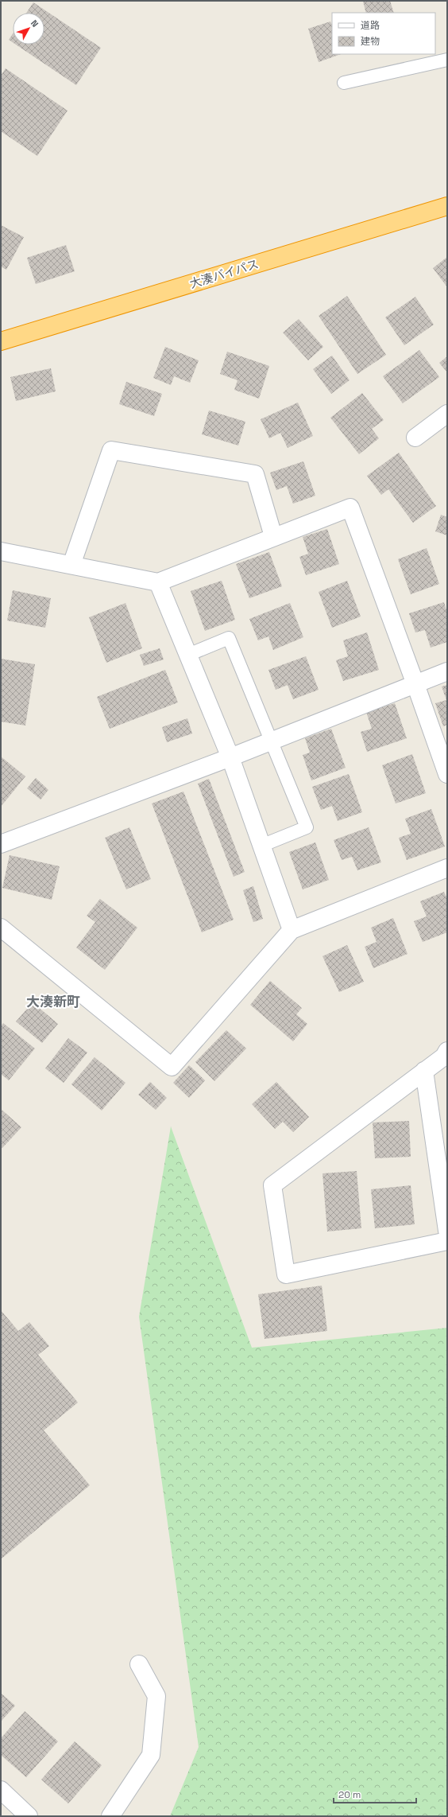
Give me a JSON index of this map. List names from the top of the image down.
{
  "streets": {
    "highway": ["大湊バイパス"]
  },
  "districts": ["大湊新町"],
  "legend": ["道路", "建物"],
  "scale_bar": "20 m",
  "north": "top right"
}
